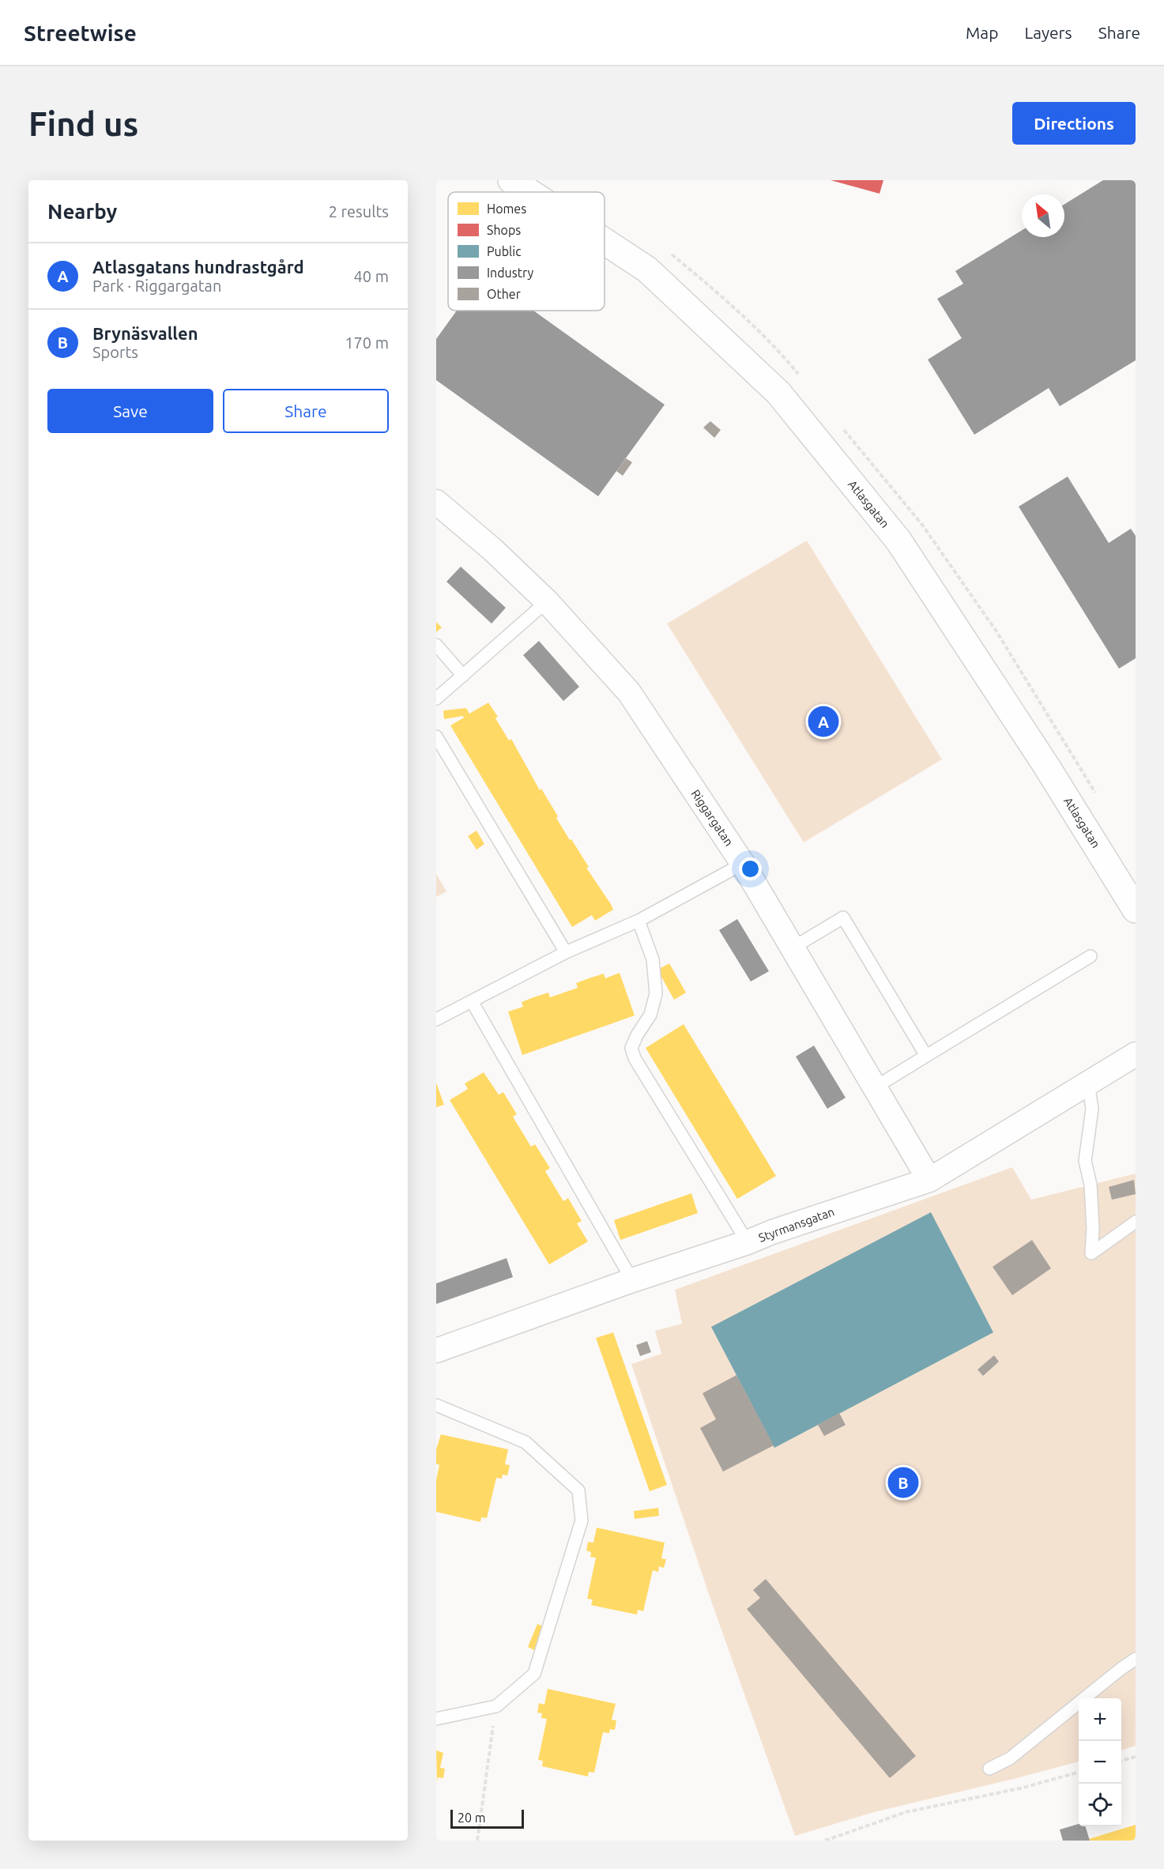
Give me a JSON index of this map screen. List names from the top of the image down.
{
  "streets": {
    "street": ["Atlasgatan", "Riggargatan", "Styrmansgatan"]
  },
  "crossings": [
    ["Riggargatan", "Styrmansgatan"]
  ],
  "legend": [
    "Homes",
    "Shops",
    "Public",
    "Industry",
    "Other"
  ],
  "scale_bar": "20 m",
  "north": "top left",
  "page": {
    "header": "Streetwise",
    "nav": ["Map", "Layers", "Share"],
    "buttons": [
      "Directions",
      ["Save", "Share"]
    ],
    "title": "Find us",
    "heading": ["Nearby", "2 results"],
    "list": [
      {
        "mark": "A",
        "name": "Atlasgatans hundrastgård",
        "note": "Park · Riggargatan",
        "value": "40 m"
      },
      {
        "mark": "B",
        "name": "Brynäsvallen",
        "note": "Sports",
        "value": "170 m"
      }
    ],
    "pins": ["A", "B"],
    "map_buttons": ["+", "−"],
    "scale": "20 m"
  }
}
